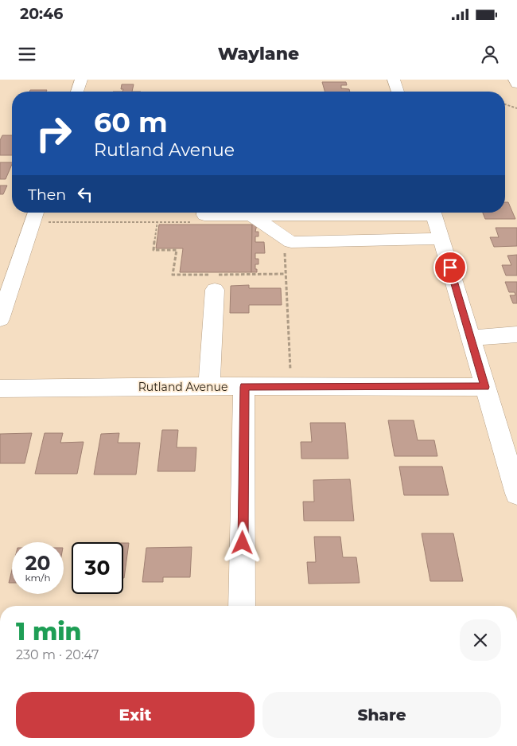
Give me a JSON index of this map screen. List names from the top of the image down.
{
  "streets": {
    "street": ["Rutland Avenue"]
  },
  "page": {
    "status": "20:46",
    "header": "Waylane",
    "turn": ["60 m", "Rutland Avenue"],
    "then": "Then",
    "speed": "20 km/h",
    "limit": "30",
    "heading": ["1 min", "230 m · 20:47"],
    "buttons": ["Exit", "Share"]
  }
}
